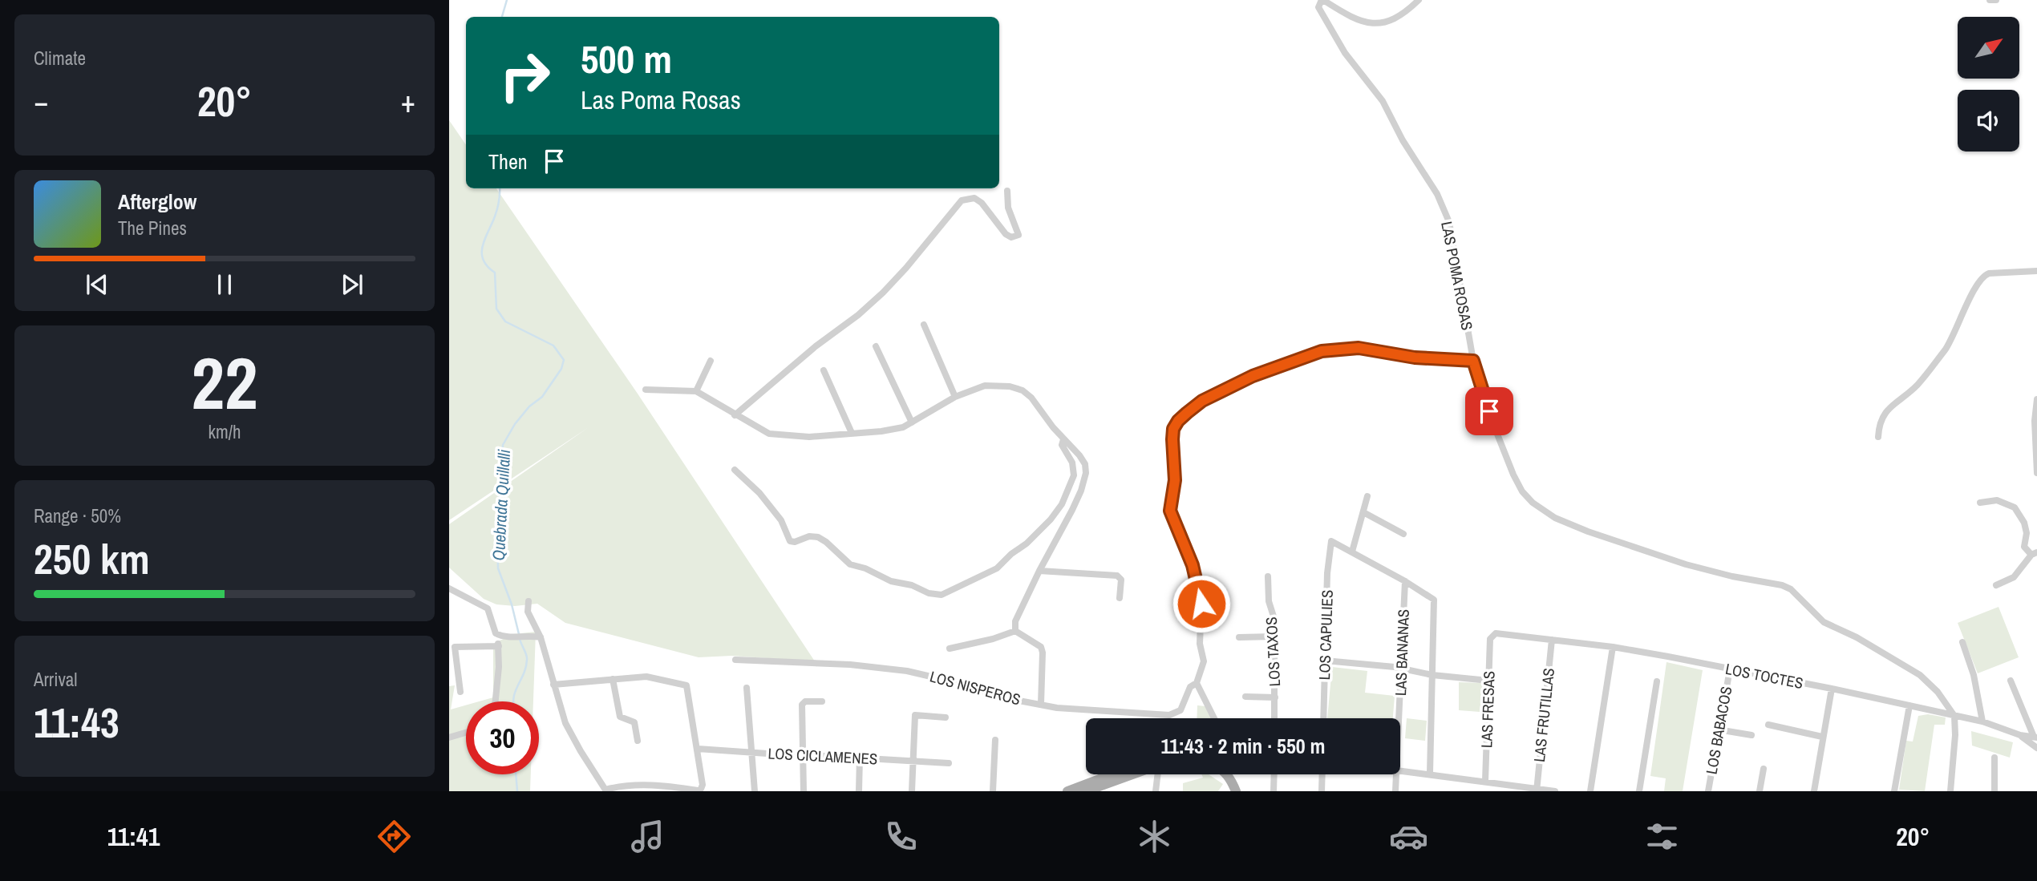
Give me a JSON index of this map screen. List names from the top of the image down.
{
  "streets": {
    "street": [
      "LAS POMA ROSAS",
      "LOS CAPULIES",
      "LOS TAXOS",
      "LAS BANANAS",
      "LOS TOCTES",
      "LOS NISPEROS",
      "LAS FRESAS",
      "LAS FRUTILLAS",
      "LOS BABACOS",
      "LOS CICLAMENES"
    ]
  },
  "crossings": [
    ["LAS POMA ROSAS", "LOS TOCTES"],
    ["LOS TOCTES", "LAS FRESAS"],
    ["LOS TOCTES", "LAS FRUTILLAS"],
    ["LOS TOCTES", "LOS BABACOS"]
  ],
  "water": ["Quebrada Quillalli"],
  "north": "top right",
  "page": {
    "tile": [
      "Climate",
      ["22", "km/h"],
      ["Range · 50%", "250 km"],
      ["Arrival", "11:43"]
    ],
    "turn": ["500 m", "Las Poma Rosas"],
    "heat": ["−", "20°", "+"],
    "then": "Then",
    "song": ["Afterglow", "The Pines"],
    "limit": "30",
    "trip": "11:43 · 2 min · 550 m",
    "tabs": ["11:41", "20°"]
  }
}
